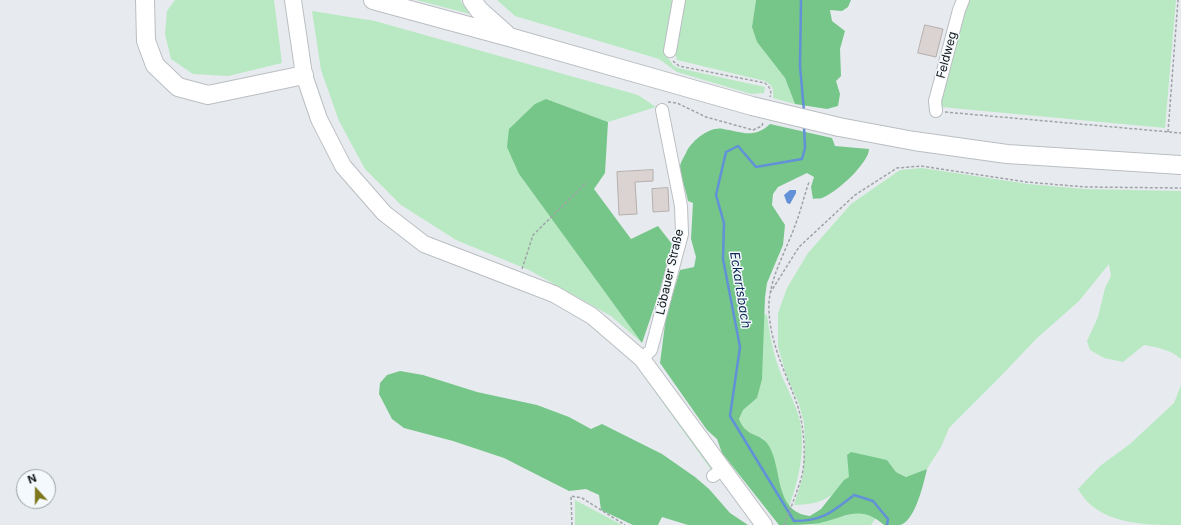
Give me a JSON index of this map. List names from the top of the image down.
{
  "streets": {
    "street": ["Feldweg", "Löbauer Straße"]
  },
  "water": ["Eckartsbach"],
  "north": "top"
}
